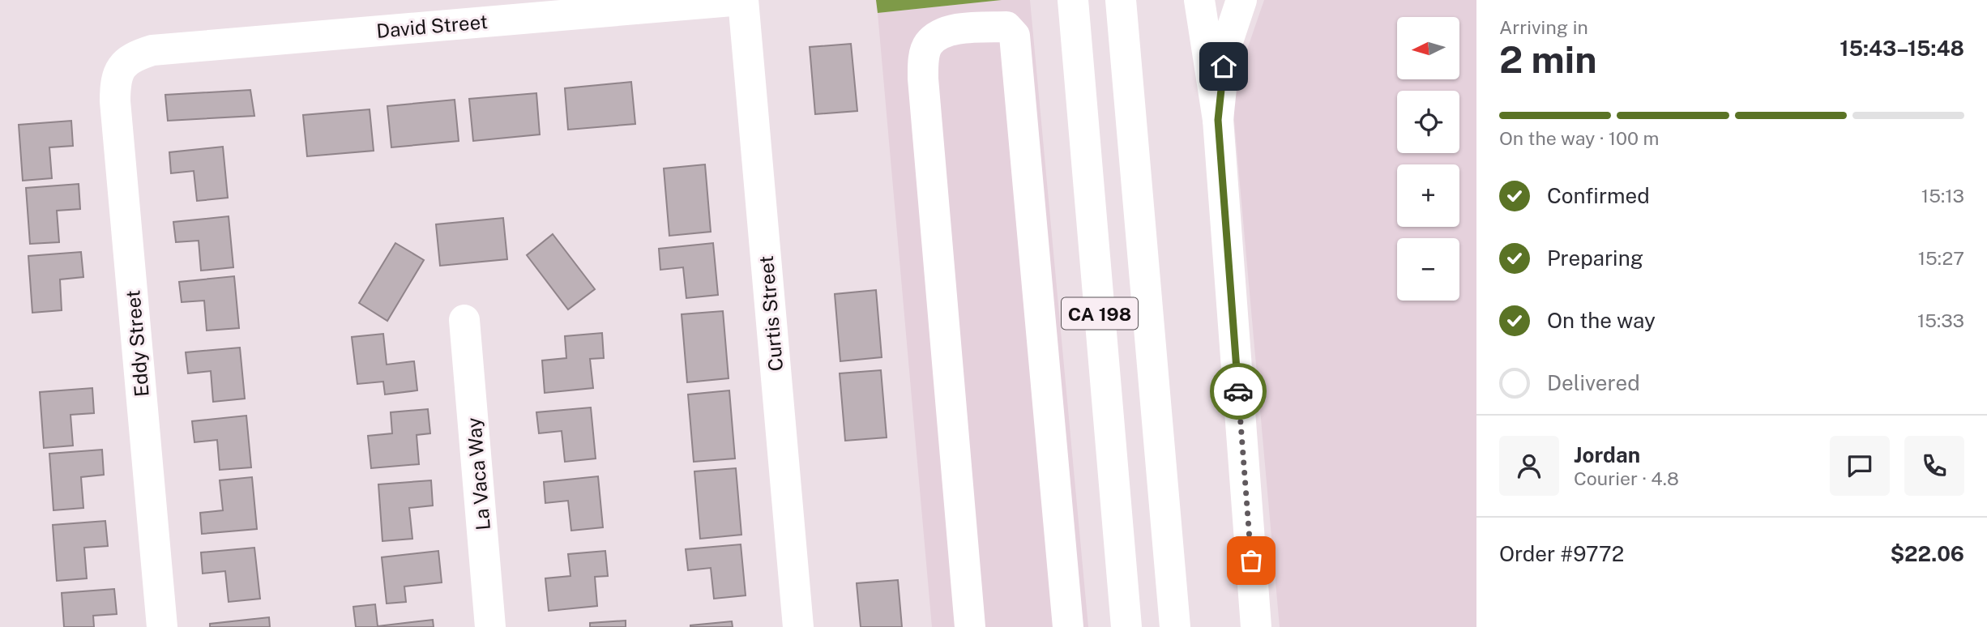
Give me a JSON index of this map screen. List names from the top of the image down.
{
  "streets": {
    "main road": [
      "David Street",
      "Curtis Street",
      "CA 198",
      "Eddy Street",
      "La Vaca Way"
    ]
  },
  "crossings": [
    ["David Street", "Curtis Street"],
    ["David Street", "Eddy Street"]
  ],
  "north": "left",
  "page": {
    "heading": ["2 min", "Arriving in", "15:43–15:48"],
    "panel": [
      "Jordan",
      "Courier · 4.8",
      "Order #9772",
      "$22.06"
    ],
    "map_buttons": ["+", "−"],
    "bar": "On the way · 100 m",
    "list": [
      ["Confirmed", "15:13"],
      ["Preparing", "15:27"],
      ["On the way", "15:33"],
      "Delivered"
    ]
  }
}
